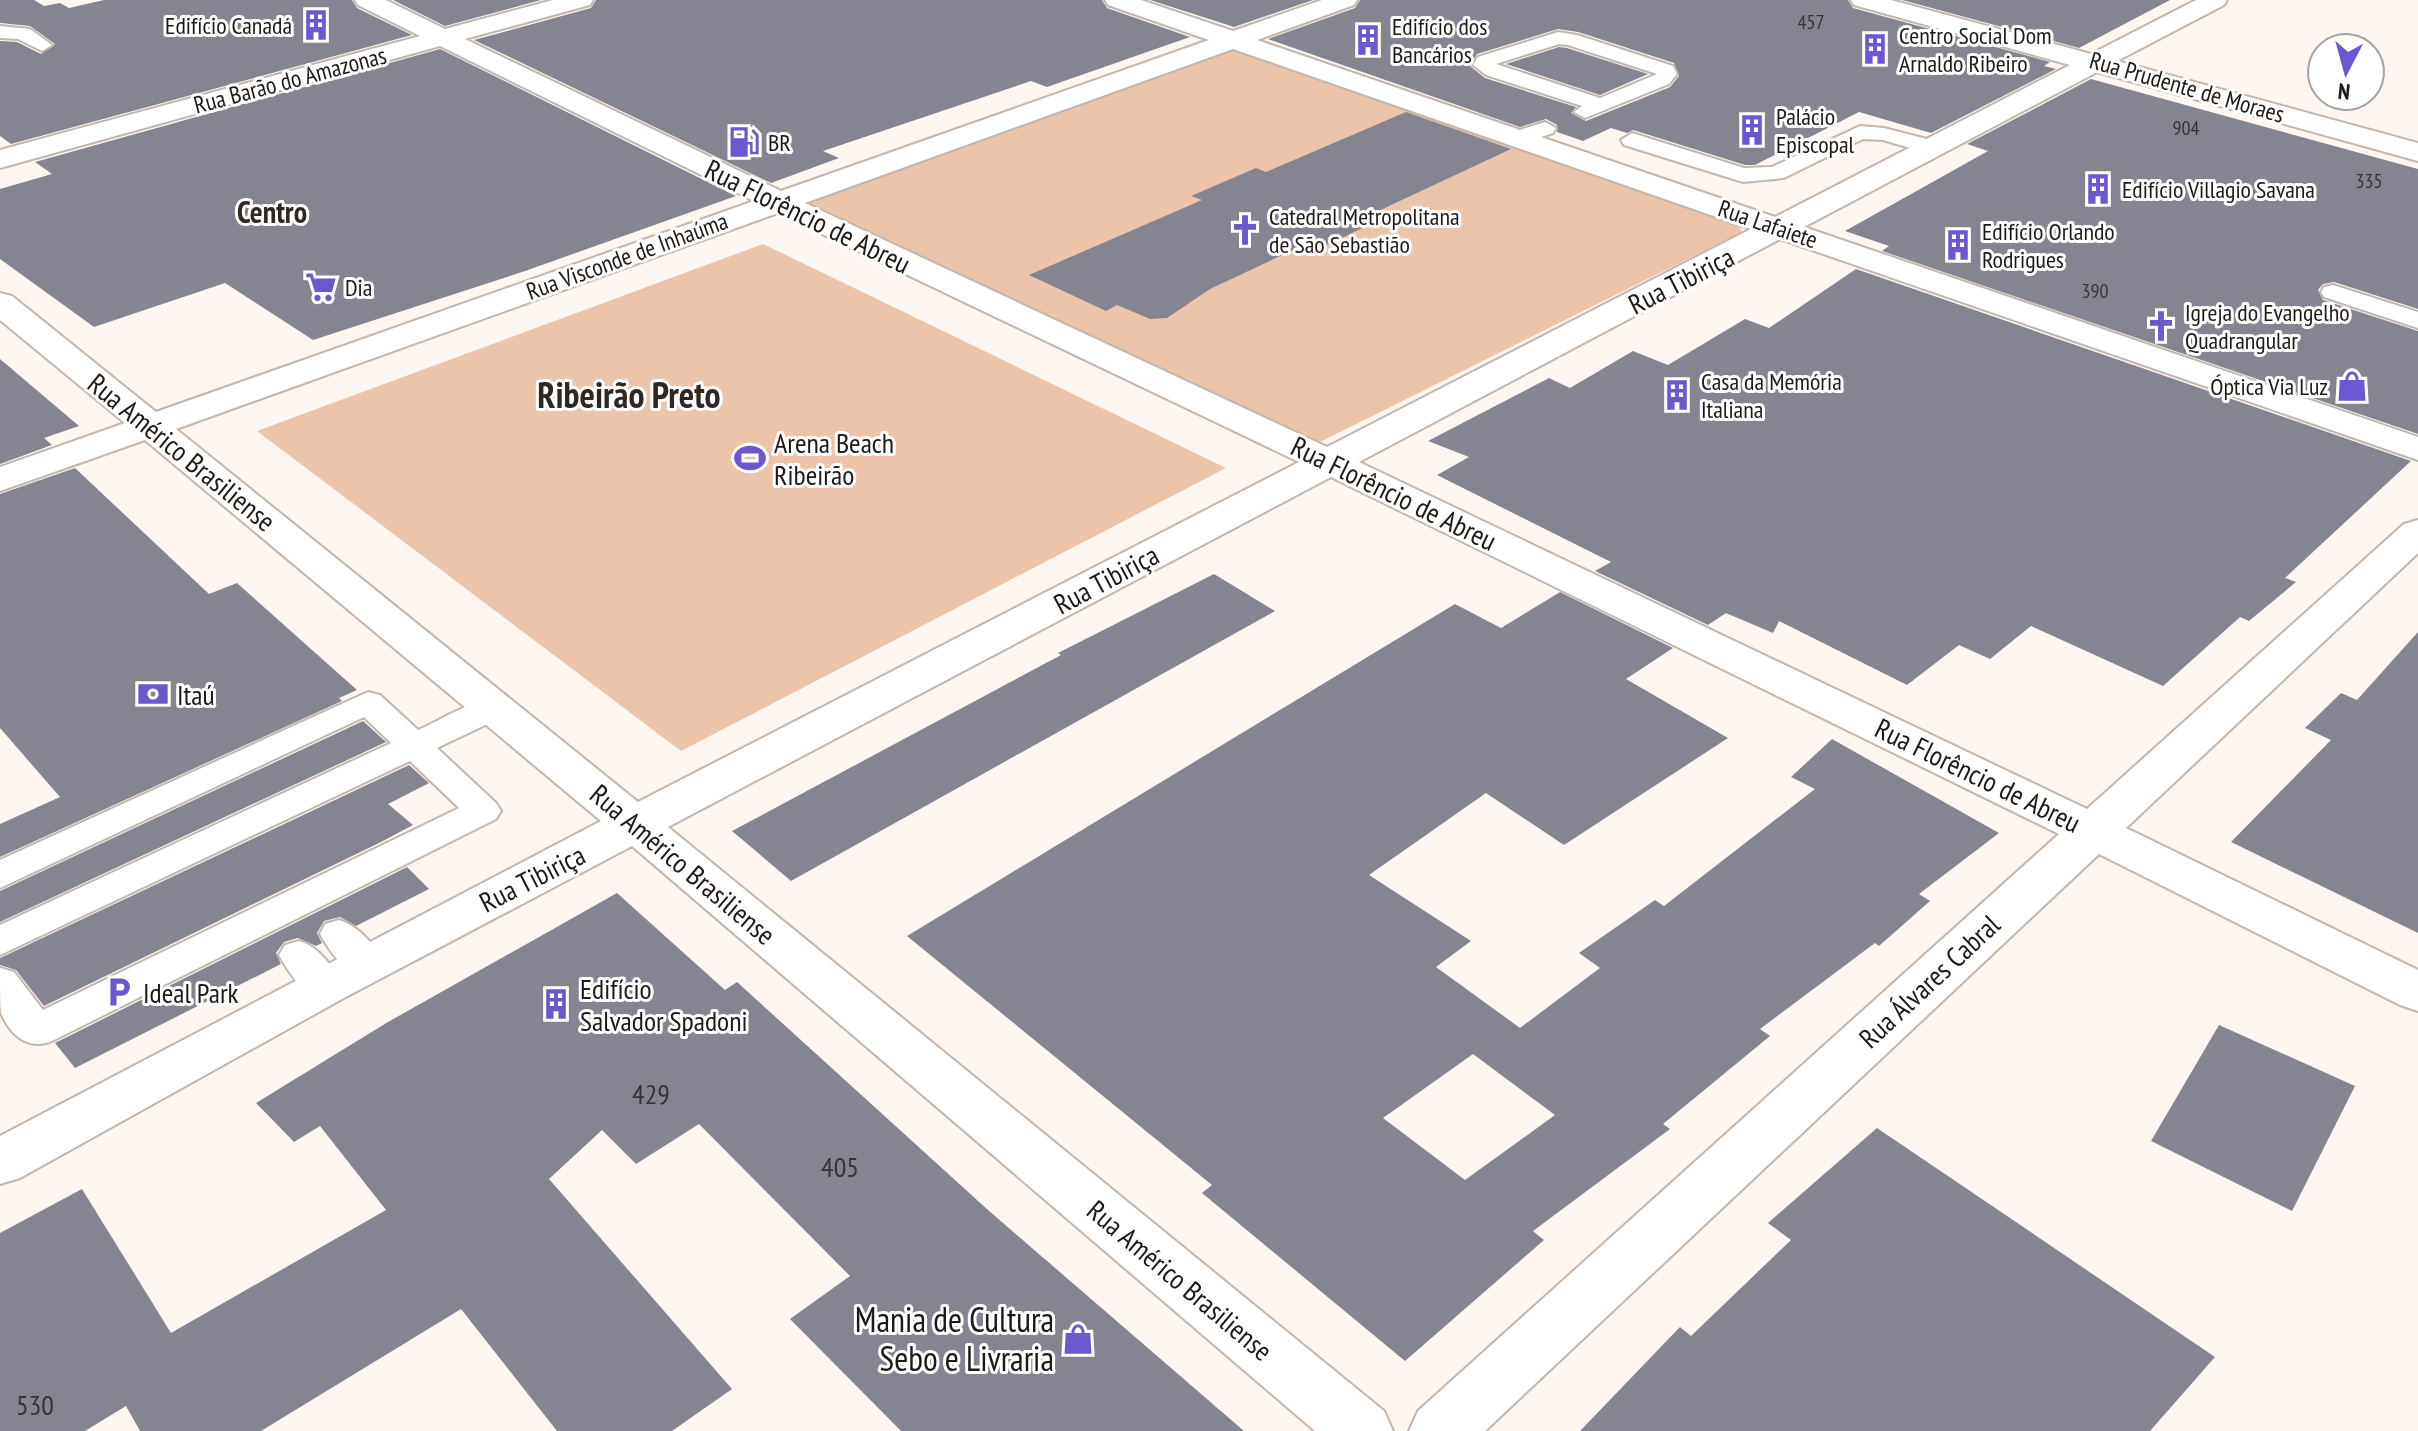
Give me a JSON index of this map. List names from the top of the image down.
{
  "streets": {
    "street": [
      "Rua Barão do Amazonas",
      "Rua Prudente de Moraes",
      "Rua Florêncio de Abreu",
      "Rua Lafaiete",
      "Rua Visconde de Inhaúma",
      "Rua Tibiriça",
      "Rua Américo Brasiliense",
      "Rua Álvares Cabral"
    ]
  },
  "crossings": [
    ["Rua Barão do Amazonas", "Rua Florêncio de Abreu"],
    ["Rua Prudente de Moraes", "Rua Tibiriça"],
    ["Rua Florêncio de Abreu", "Rua Visconde de Inhaúma"],
    ["Rua Florêncio de Abreu", "Rua Tibiriça"],
    ["Rua Florêncio de Abreu", "Rua Álvares Cabral"],
    ["Rua Lafaiete", "Rua Visconde de Inhaúma"],
    ["Rua Lafaiete", "Rua Tibiriça"],
    ["Rua Visconde de Inhaúma", "Rua Américo Brasiliense"],
    ["Rua Tibiriça", "Rua Américo Brasiliense"]
  ],
  "districts": ["Centro", "Ribeirão Preto"],
  "places": {
    "building": [
      "Edifício Canadá",
      "Edifício dos Bancários",
      "Centro Social Dom Arnaldo Ribeiro",
      "Palácio Episcopal",
      "Edifício Villagio Savana",
      "Edifício Orlando Rodrigues",
      "Casa da Memória Italiana",
      "Edifício Salvador Spadoni"
    ],
    "fuel station": ["BR"],
    "church": ["Catedral Metropolitana de São Sebastião", "Igreja do Evangelho Quadrangular"],
    "supermarket": ["Dia"],
    "shop": ["Óptica Via Luz", "Mania de Cultura Sebo e Livraria"],
    "sports": ["Arena Beach Ribeirão"],
    "bank": ["Itaú"],
    "parking": ["Ideal Park"]
  },
  "house_numbers": [
    "457",
    "904",
    "335",
    "390",
    "429",
    "405",
    "530"
  ],
  "north": "bottom"
}
